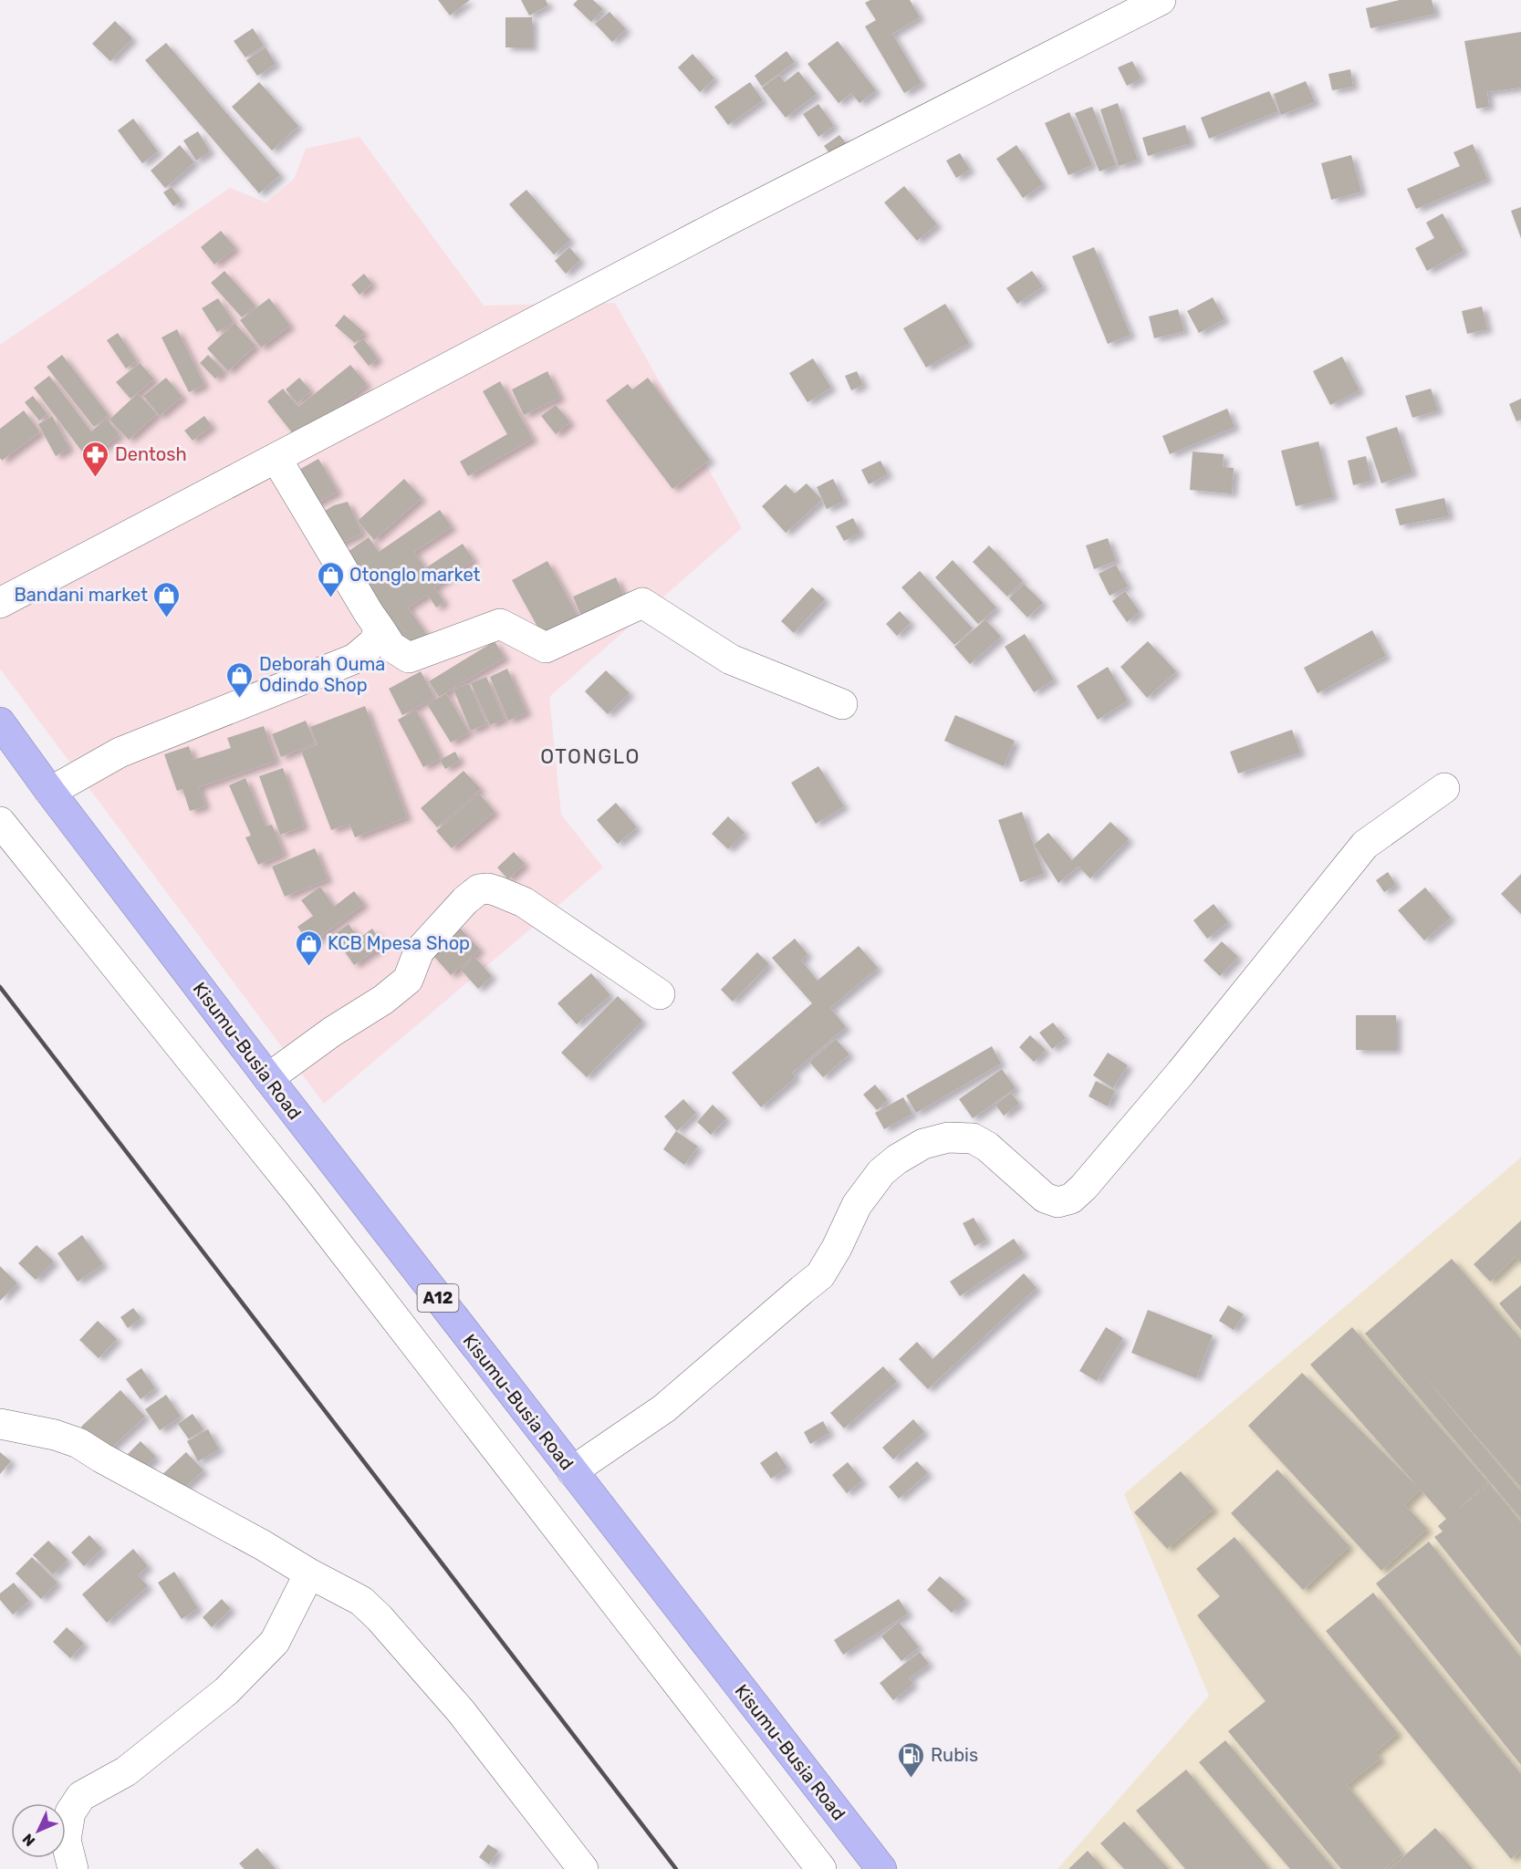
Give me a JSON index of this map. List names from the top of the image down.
{
  "streets": {
    "highway": ["Kisumu-Busia Road", "A12"]
  },
  "districts": ["OTONGLO"],
  "places": {
    "pharmacy": ["Dentosh"],
    "shop": [
      "Otonglo market",
      "Bandani market",
      "Deborah Ouma Odindo Shop",
      "KCB Mpesa Shop"
    ],
    "fuel station": ["Rubis"]
  },
  "north": "bottom left"
}
